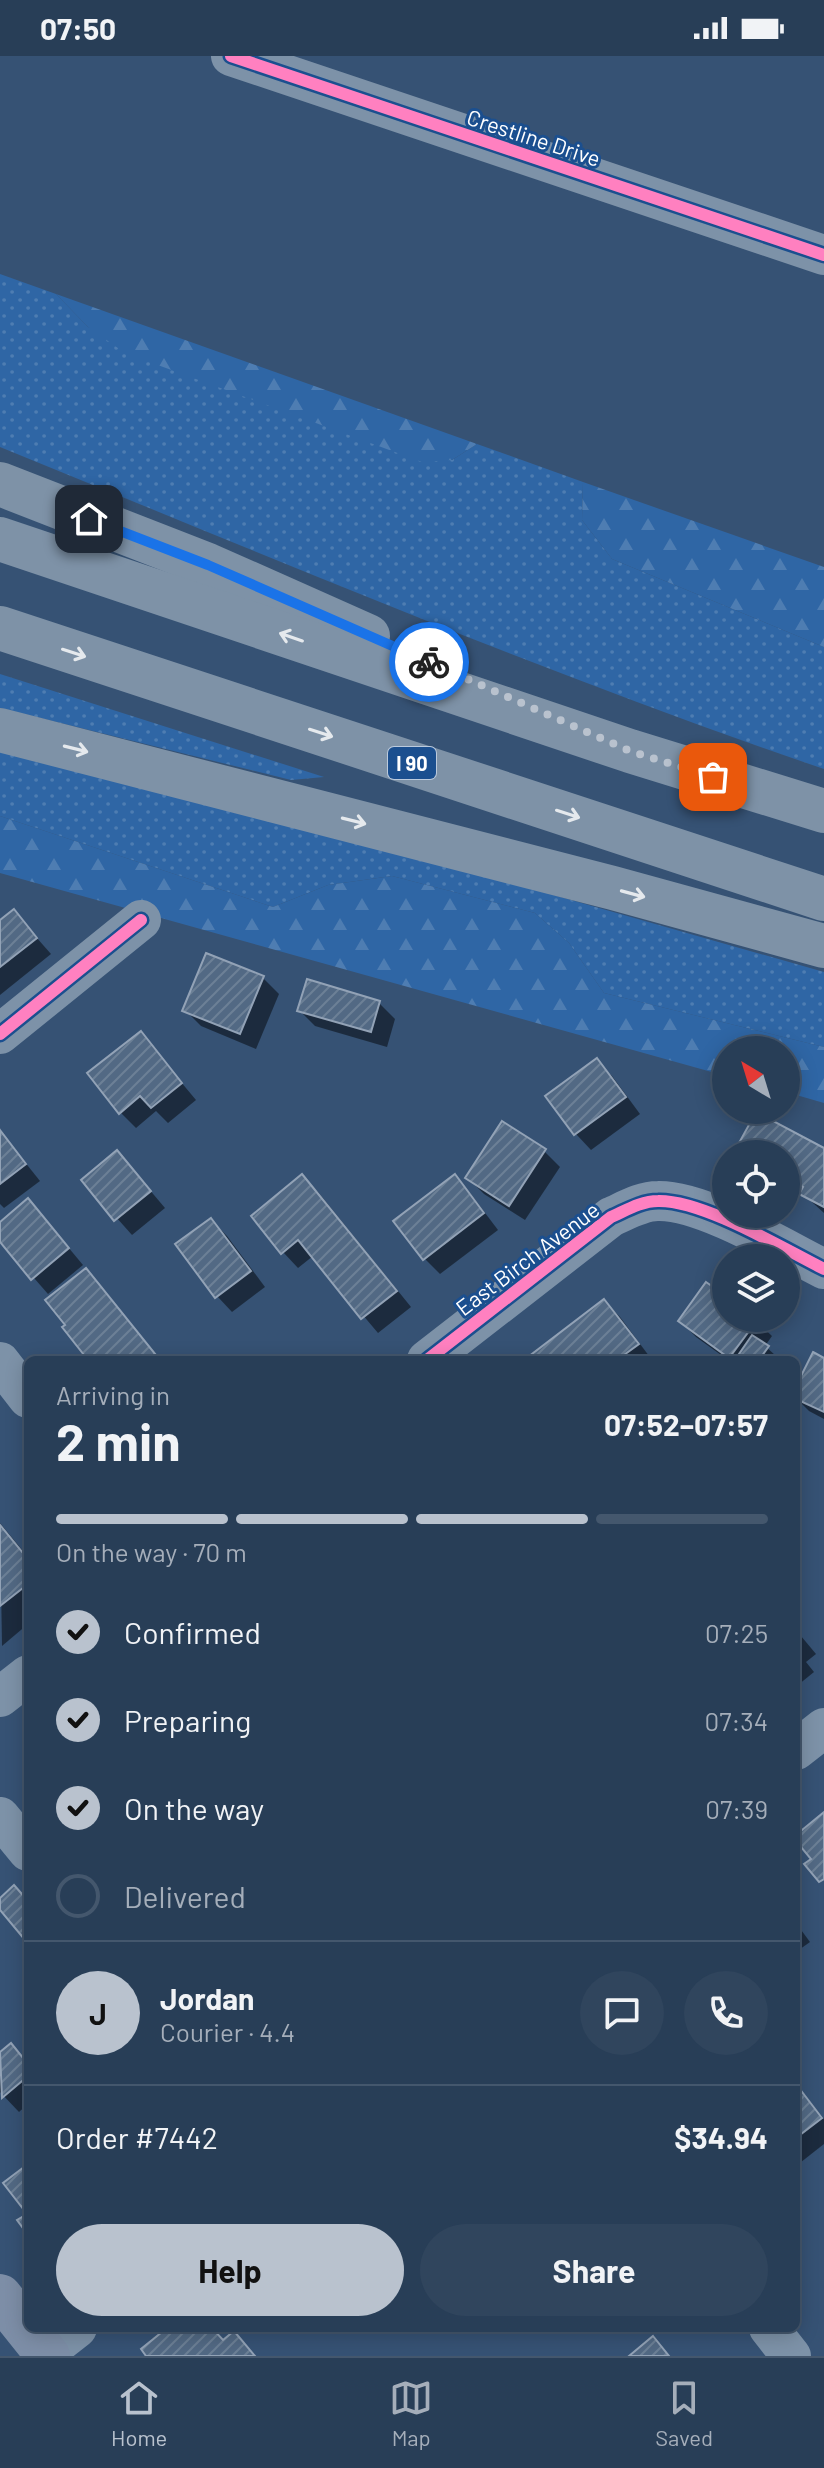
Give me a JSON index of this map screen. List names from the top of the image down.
{
  "streets": {
    "highway": ["I 90"],
    "street": ["Crestline Drive", "East Birch Avenue"]
  },
  "north": "top left",
  "page": {
    "status": "07:50",
    "heading": ["2 min", "Arriving in", "07:52–07:57"],
    "panel": [
      "Jordan",
      "Courier · 4.4",
      "Order #7442",
      "$34.94"
    ],
    "bar": "On the way · 70 m",
    "list": [
      ["Confirmed", "07:25"],
      ["Preparing", "07:34"],
      ["On the way", "07:39"],
      "Delivered"
    ],
    "round": "J",
    "buttons": ["Help", "Share"],
    "tabs": ["Home", "Map", "Saved"]
  }
}
